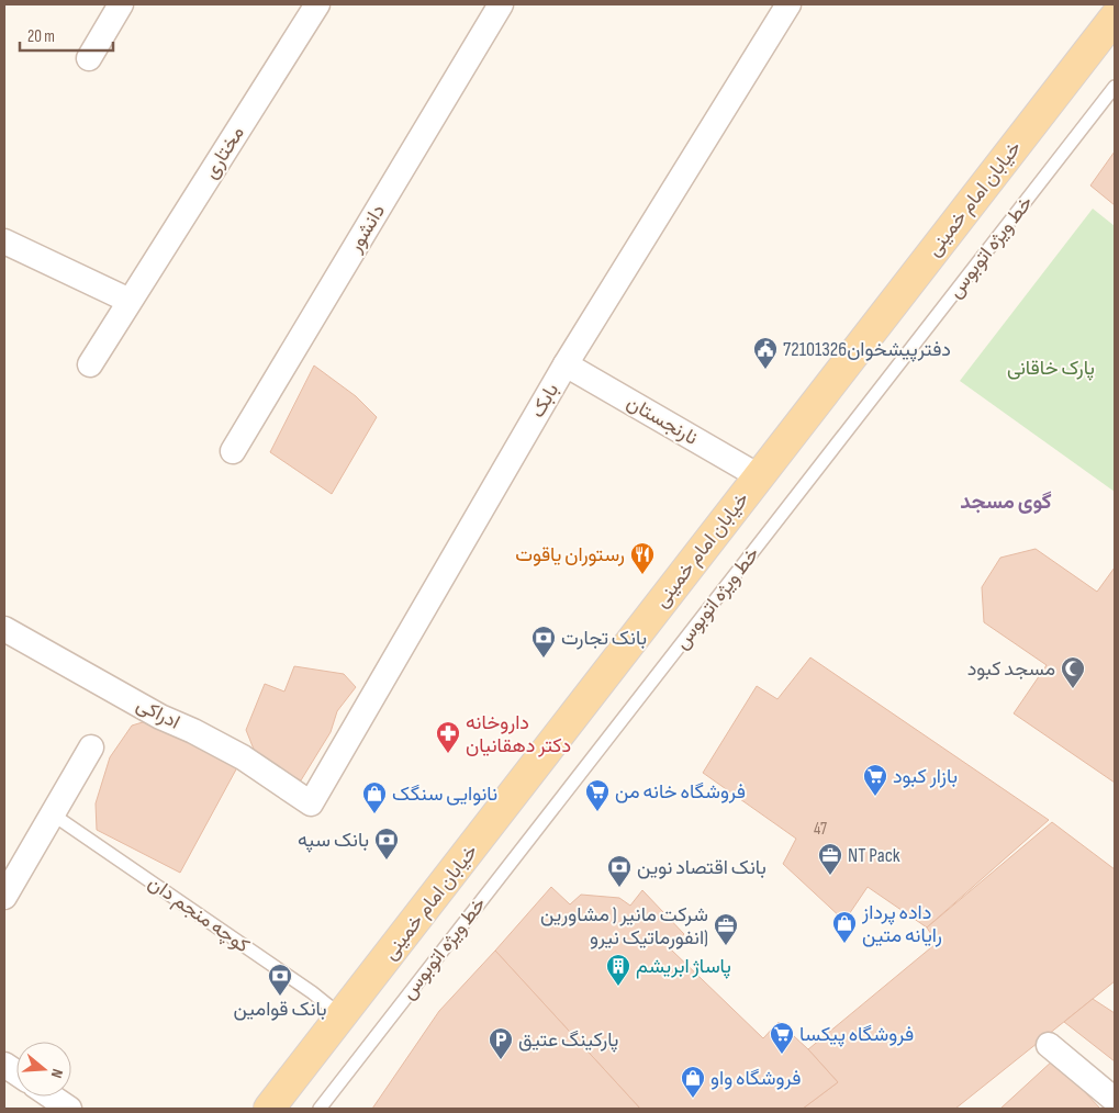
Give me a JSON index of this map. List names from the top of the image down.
{
  "streets": {
    "main road": ["خیابان امام خمینی"],
    "street": [
      "مختاری",
      "دانشور",
      "بابک",
      "نارنجستان",
      "ادراکی"
    ],
    "lane": ["خط ویژه اتوبوس", "کوچه منجم دان"]
  },
  "crossings": [
    ["خیابان امام خمینی", "نارنجستان"],
    ["خیابان امام خمینی", "کوچه منجم دان"],
    ["بابک", "نارنجستان"],
    ["بابک", "ادراکی"]
  ],
  "districts": ["گوی مسجد"],
  "parks": ["پارک خاقانی"],
  "places": {
    "public building": ["دفترپیشخوان72101326"],
    "restaurant": ["رستوران یاقوت"],
    "bank": [
      "بانک تجارت",
      "بانک سپه",
      "بانک اقتصاد نوین",
      "بانک قوامین"
    ],
    "mosque": ["مسجد کبود"],
    "pharmacy": ["داروخانه دکتر دهقانیان"],
    "supermarket": ["بازار کبود", "فروشگاه خانه من", "فروشگاه پیکسا"],
    "shop": ["نانوایی سنگک", "داده پرداز رایانه متین", "فروشگاه واو"],
    "office": ["NT Pack", "شرکت مانیر ( مشاورین انفورماتیک نیرو)"],
    "building": ["پاساژ ابریشم"],
    "parking": ["پارکینگ عتیق"]
  },
  "house_numbers": ["47"],
  "scale_bar": "20 m",
  "north": "right"
}
